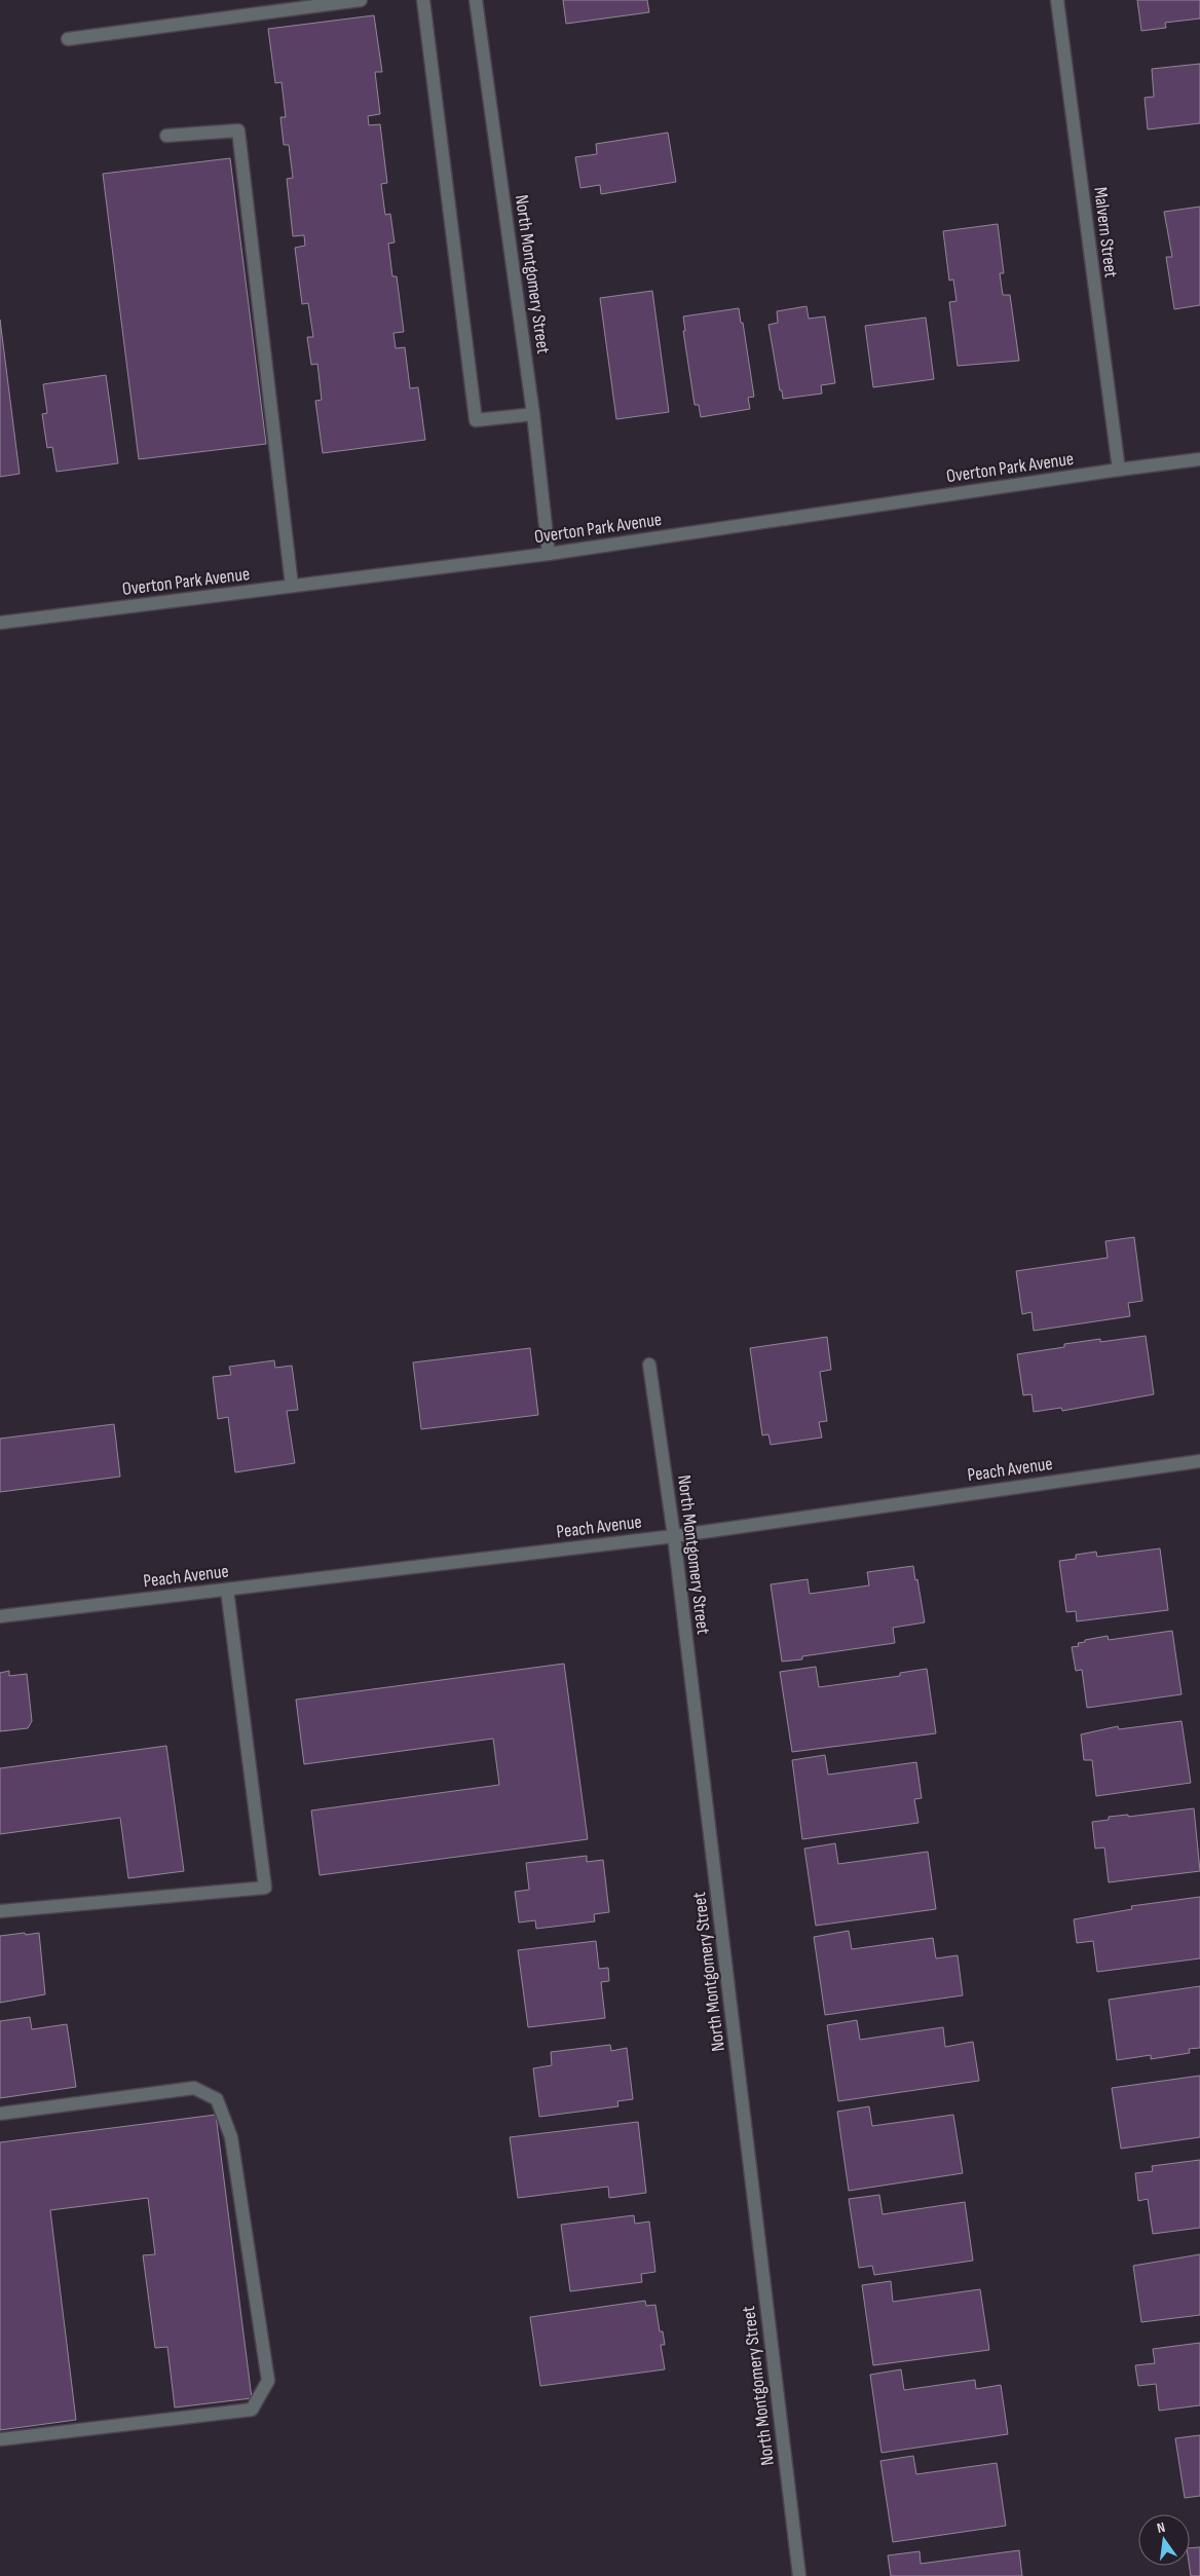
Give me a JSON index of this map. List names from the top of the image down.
{
  "streets": {
    "street": [
      "Malvern Street",
      "North Montgomery Street",
      "Overton Park Avenue",
      "Peach Avenue"
    ]
  },
  "crossings": [
    ["Malvern Street", "Overton Park Avenue"],
    ["North Montgomery Street", "Overton Park Avenue"],
    ["North Montgomery Street", "Peach Avenue"]
  ],
  "north": "top"
}
